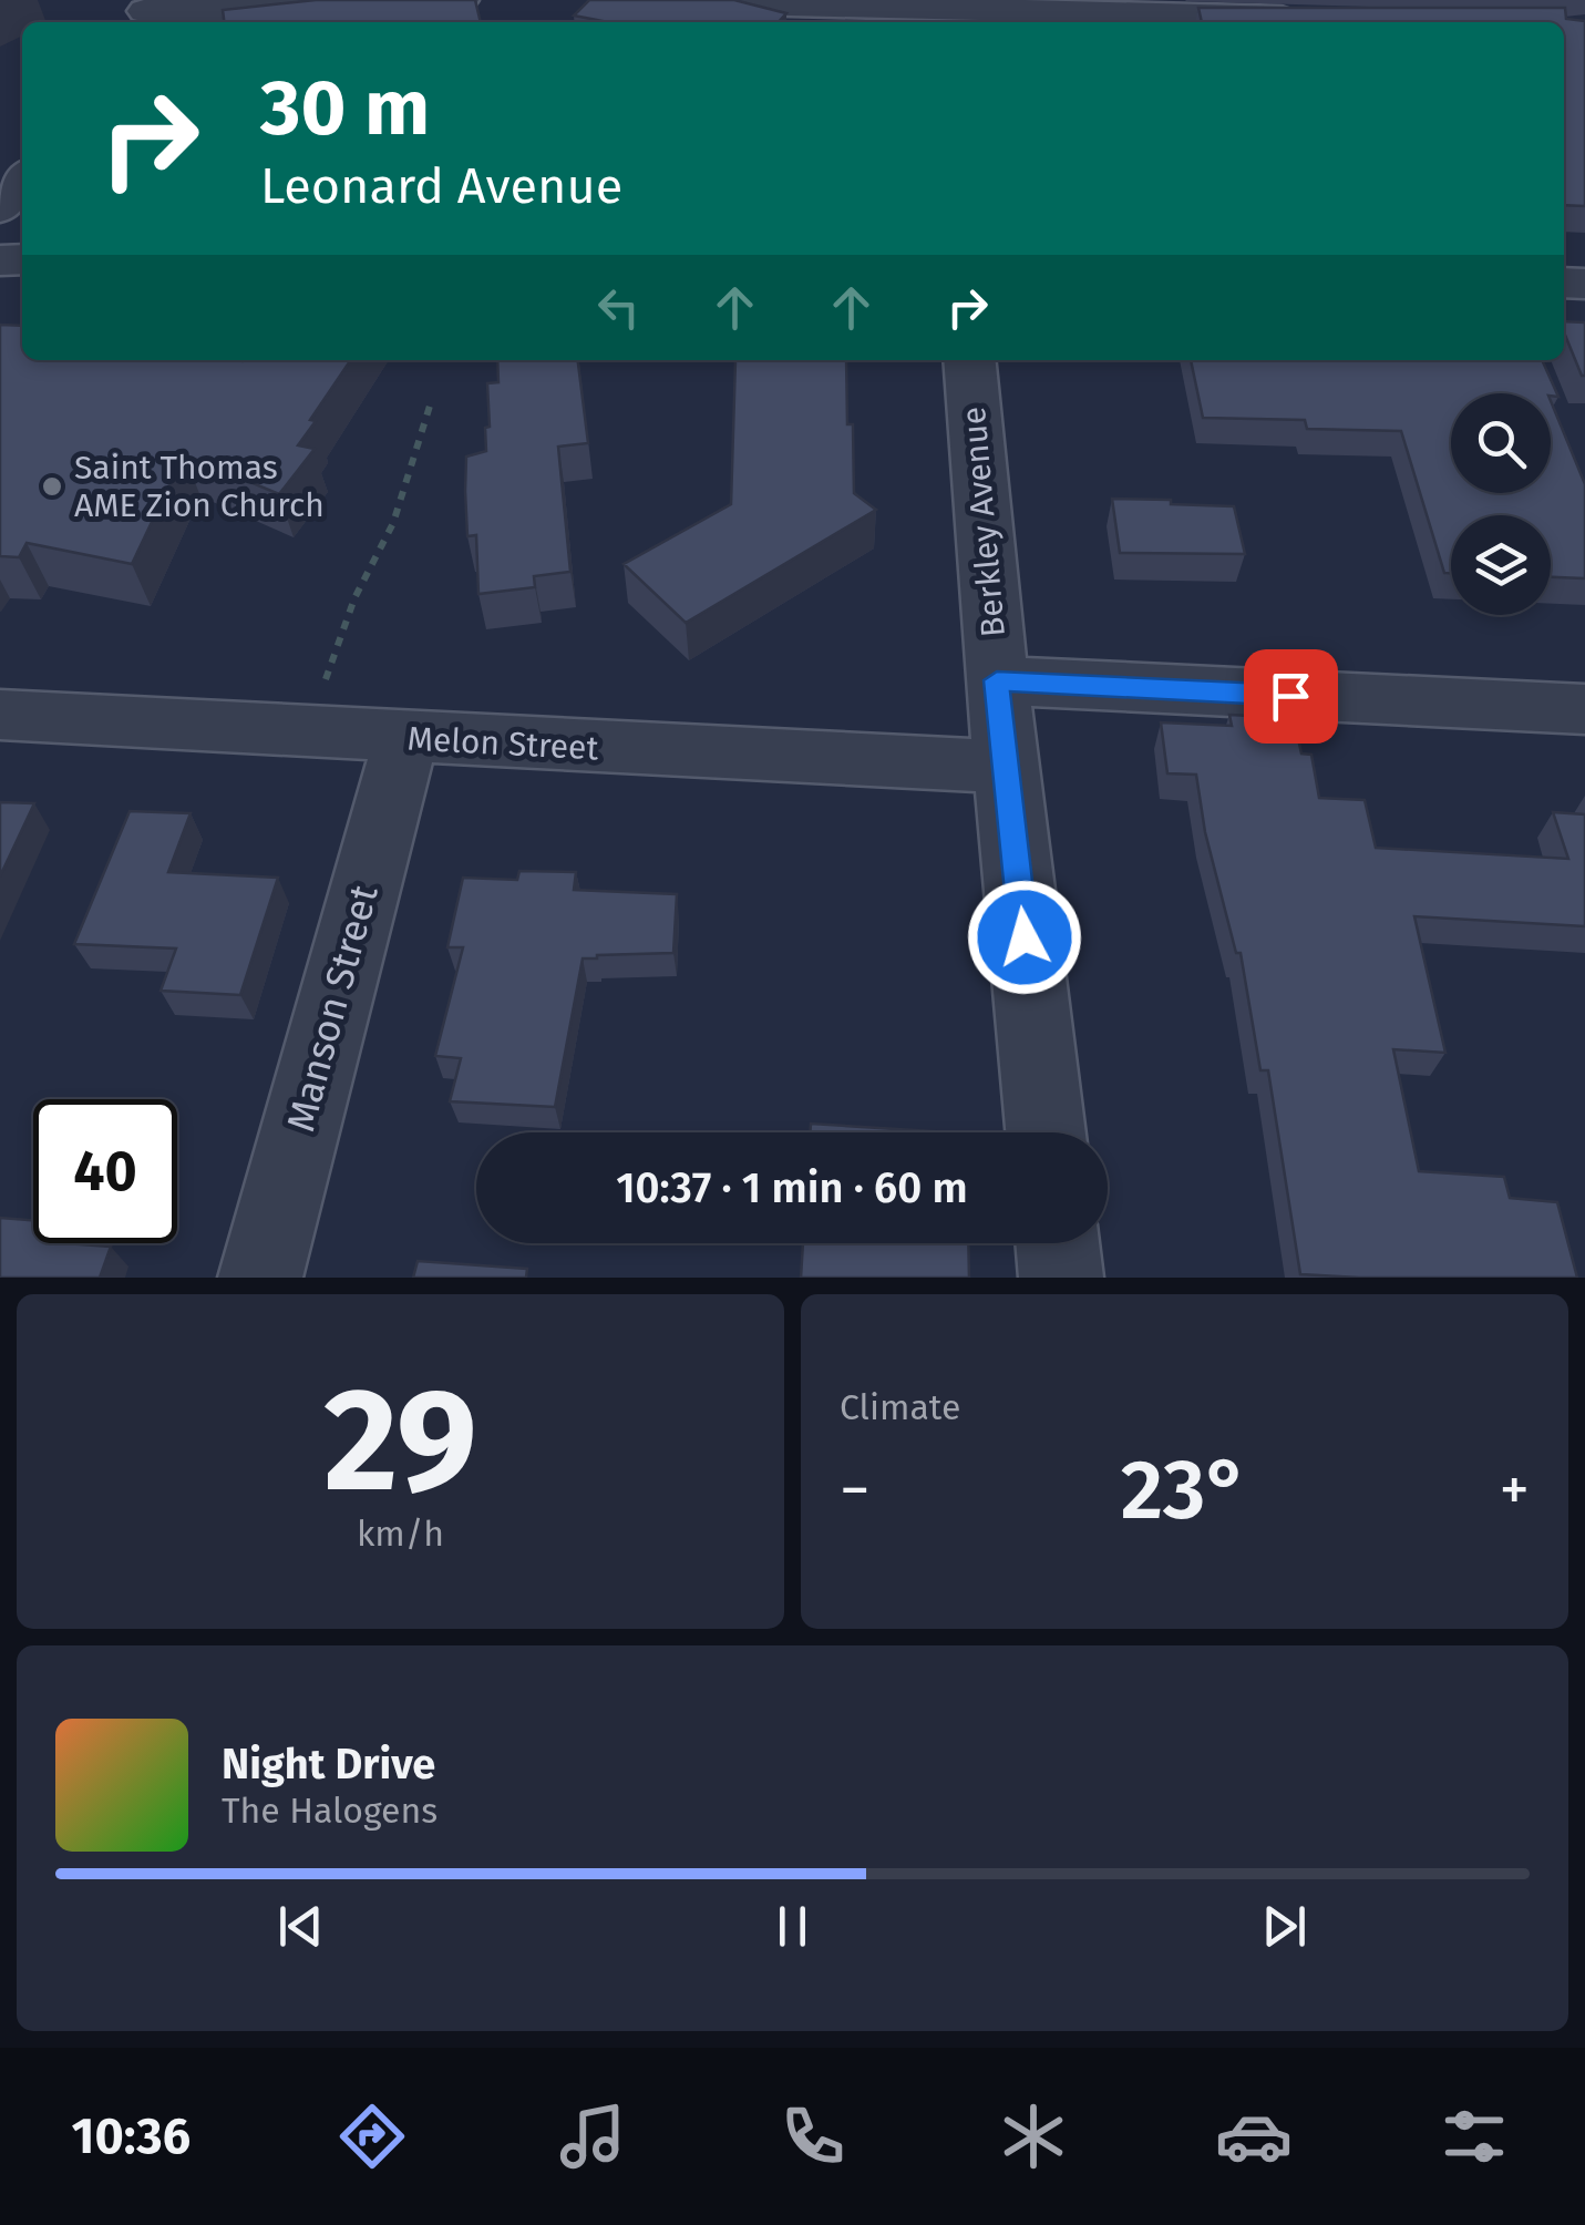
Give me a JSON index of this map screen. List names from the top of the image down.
{
  "streets": {
    "street": ["Berkley Avenue", "Melon Street", "Manson Street"]
  },
  "crossings": [
    ["Berkley Avenue", "Melon Street"],
    ["Melon Street", "Manson Street"]
  ],
  "places": ["Saint Thomas AME Zion Church"],
  "page": {
    "turn": ["30 m", "Leonard Avenue"],
    "limit": "40",
    "trip": "10:37 · 1 min · 60 m",
    "tile": [
      ["29", "km/h"],
      "Climate"
    ],
    "heat": ["−", "23°", "+"],
    "song": ["Night Drive", "The Halogens"],
    "tabs": "10:36"
  }
}
